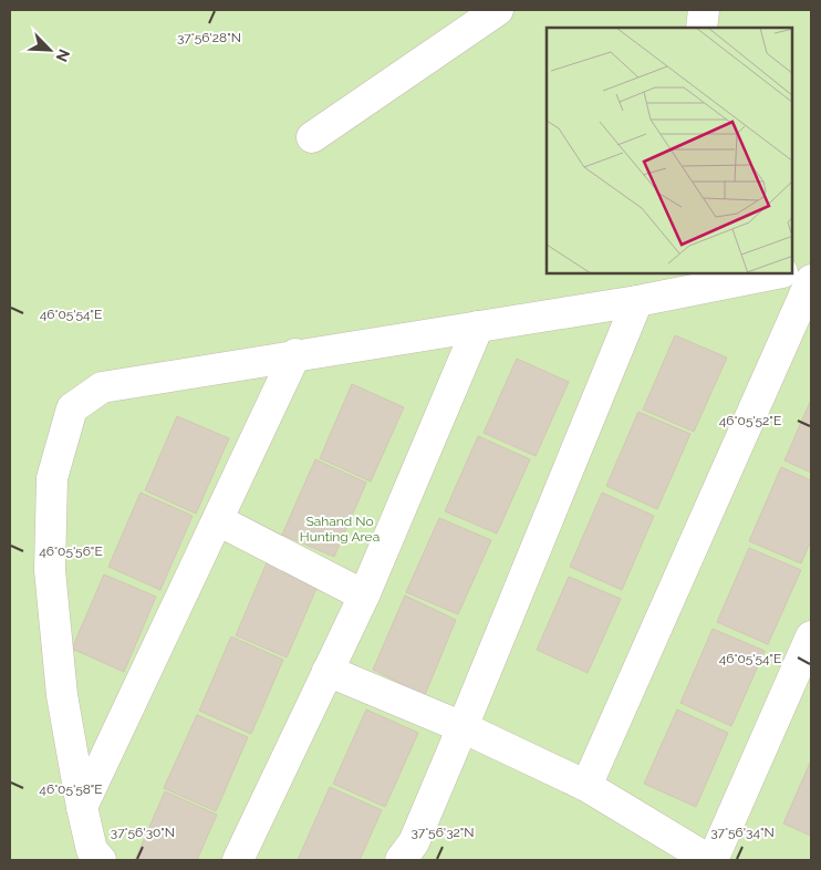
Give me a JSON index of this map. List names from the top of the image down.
{
  "parks": ["Sahand No Hunting Area"],
  "north": "bottom right",
  "coordinates": [
    "37°56'28\"N",
    "46°05'54\"E",
    "46°05'52\"E",
    "46°05'56\"E",
    "46°05'58\"E",
    "37°56'30\"N",
    "37°56'32\"N",
    "37°56'34\"N"
  ]
}
